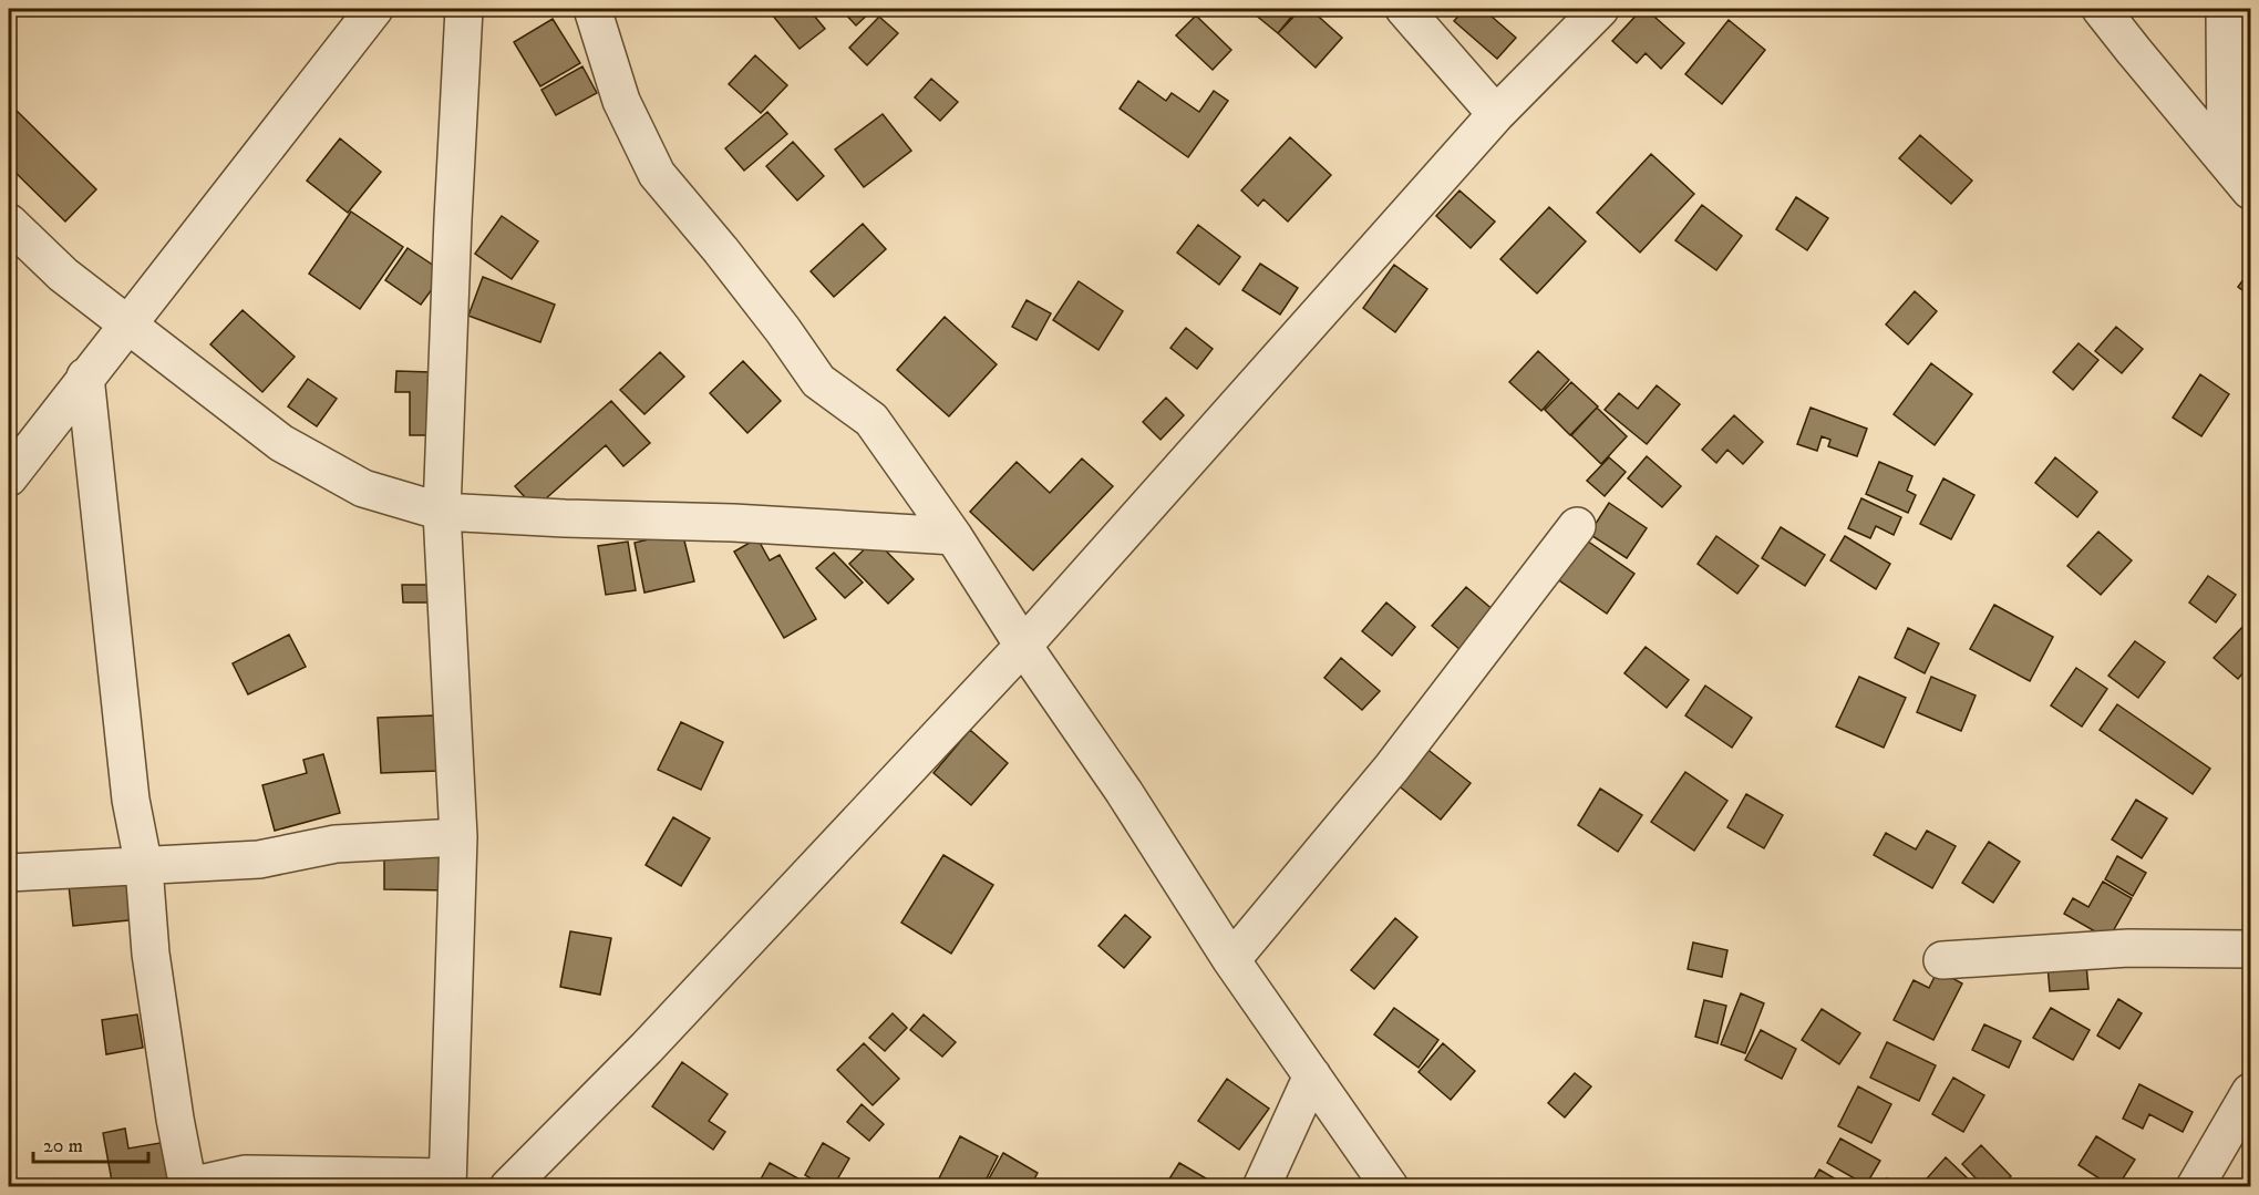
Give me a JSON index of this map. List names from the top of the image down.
{
  "scale_bar": "20 m"
}
